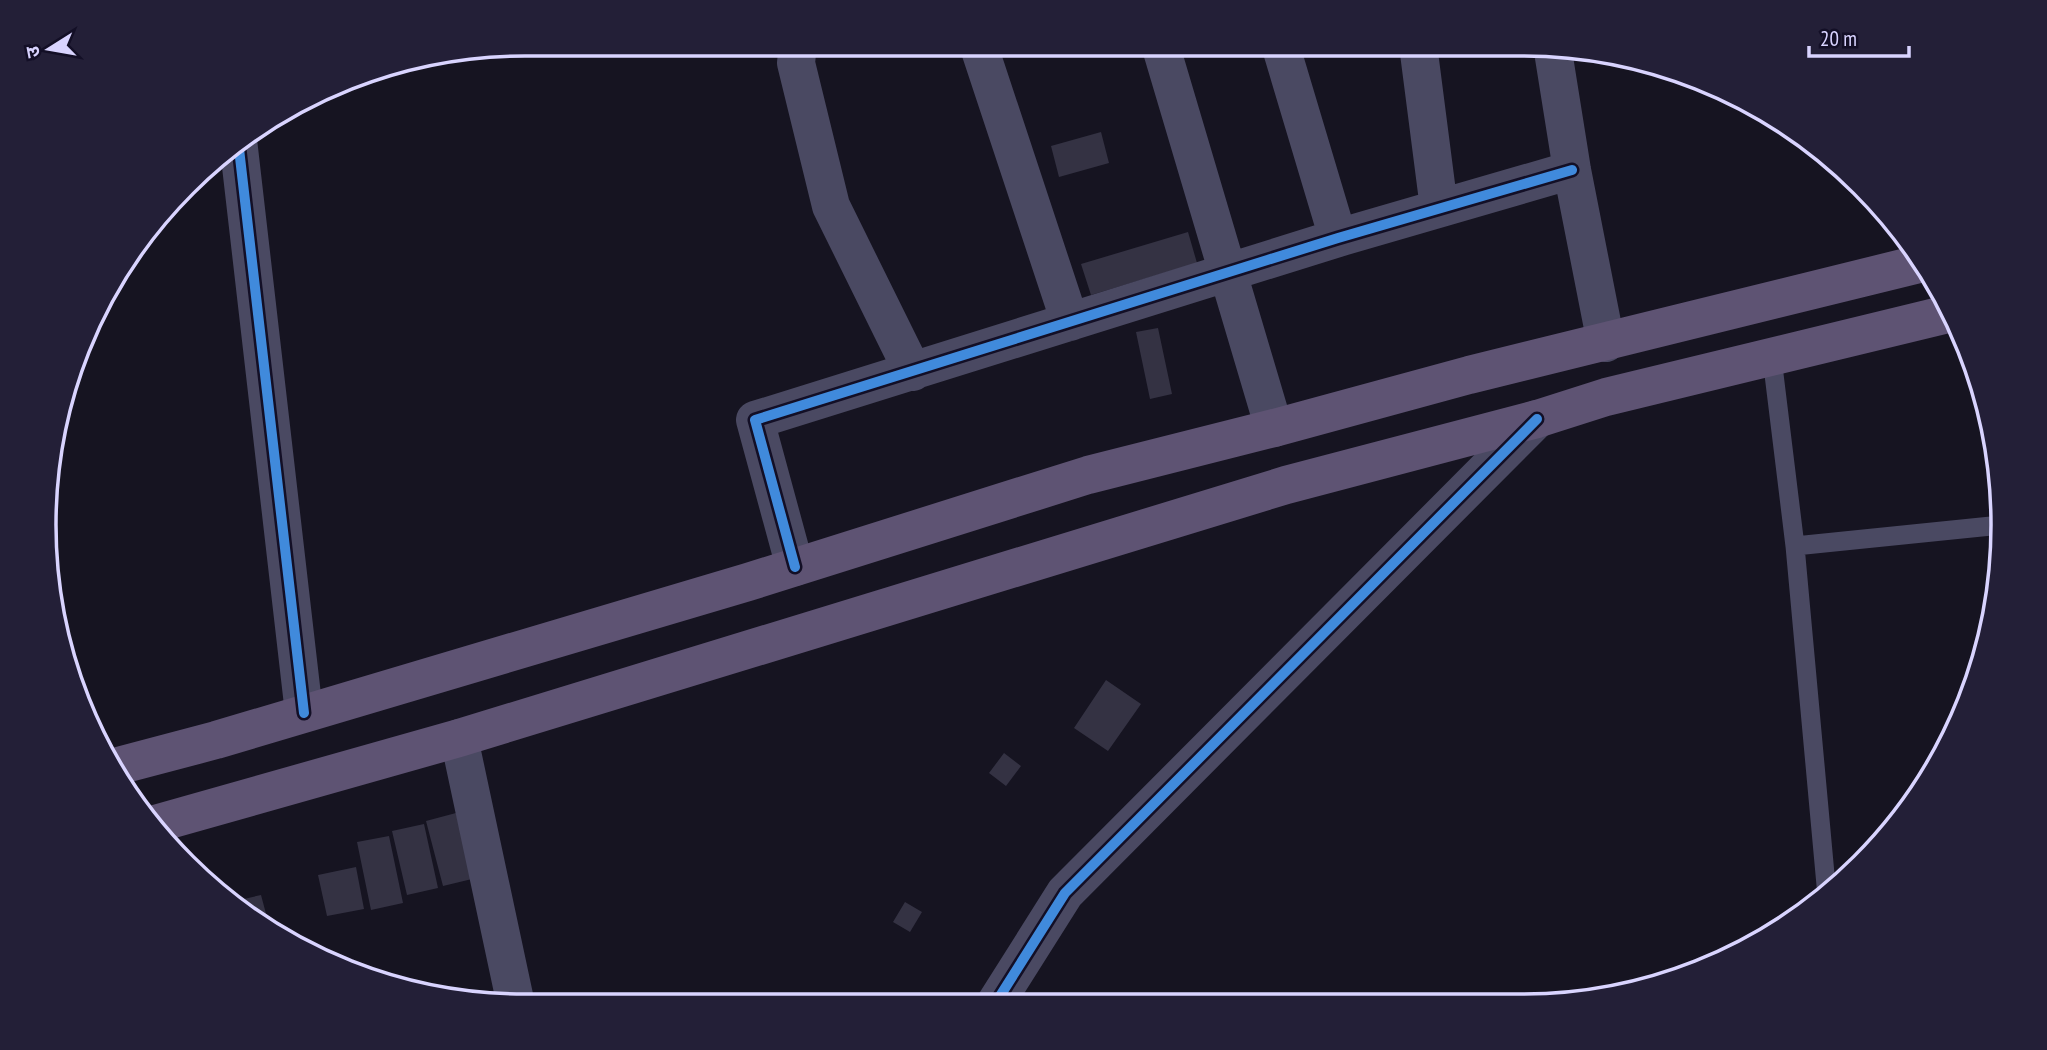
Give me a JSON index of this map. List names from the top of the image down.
{
  "scale_bar": "20 m",
  "north": "left"
}
